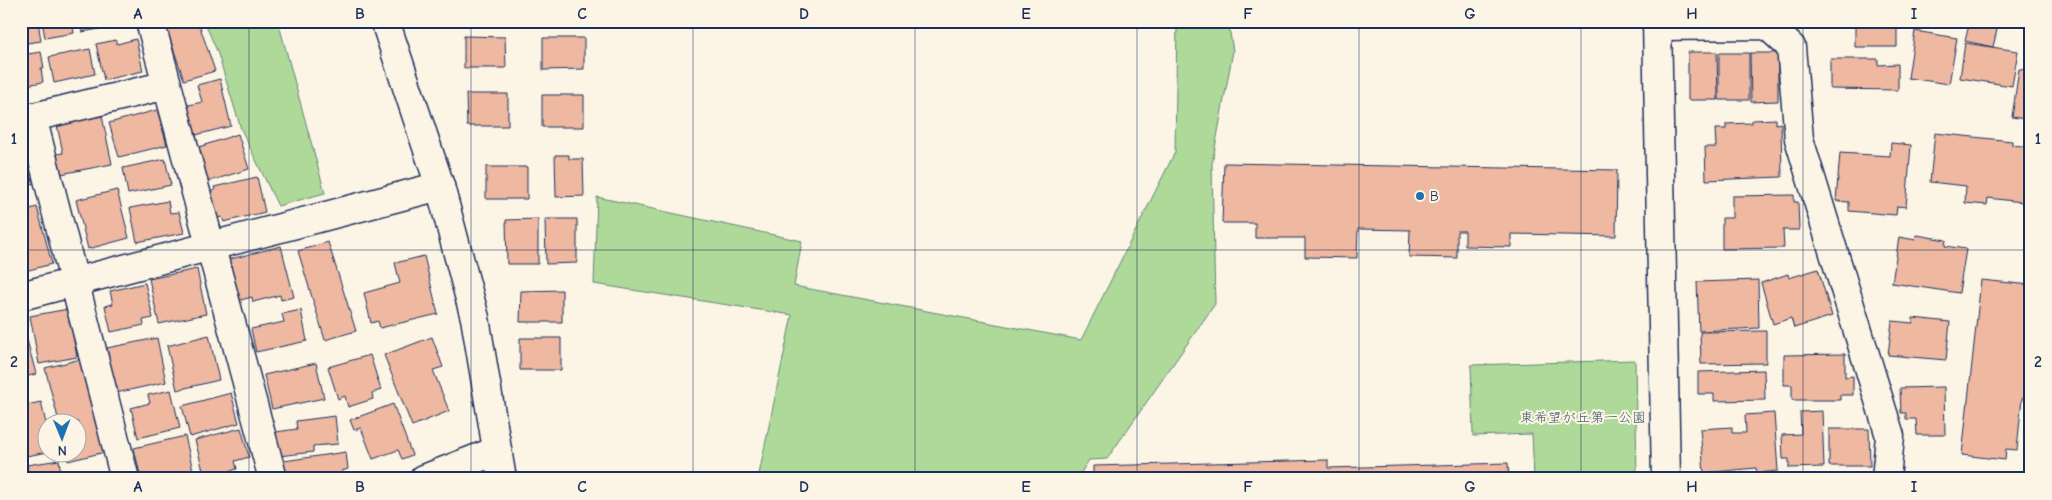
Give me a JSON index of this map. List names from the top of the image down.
{
  "parks": ["東希望が丘第一公園"],
  "places": ["B"],
  "north": "bottom",
  "grid": {
    "columns": [
      "A",
      "B",
      "C",
      "D",
      "E",
      "F",
      "G",
      "H",
      "I"
    ],
    "rows": ["1", "2"]
  }
}
